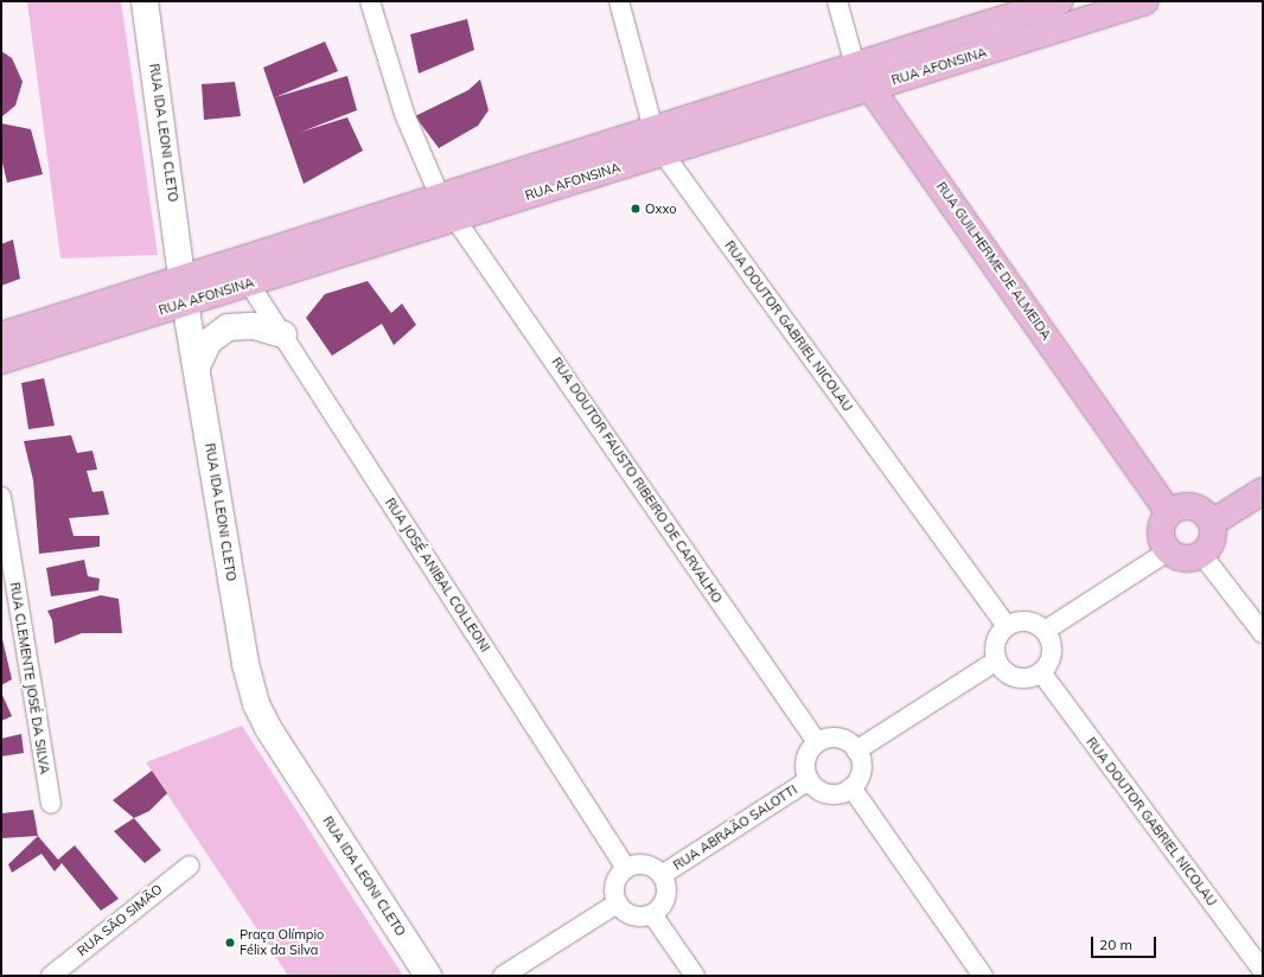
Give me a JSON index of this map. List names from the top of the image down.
{
  "streets": {
    "main road": ["RUA AFONSINA", "RUA GUILHERME DE ALMEIDA"],
    "street": [
      "RUA IDA LEONI CLETO",
      "RUA DOUTOR GABRIEL NICOLAU",
      "RUA DOUTOR FAUSTO RIBEIRO DE CARVALHO",
      "RUA JOSÉ ANIBAL COLLEONI",
      "RUA CLEMENTE JOSÉ DA SILVA",
      "RUA ABRAÃO SALOTTI",
      "RUA SÃO SIMÃO"
    ]
  },
  "crossings": [
    ["RUA AFONSINA", "RUA IDA LEONI CLETO"],
    ["RUA AFONSINA", "RUA GUILHERME DE ALMEIDA"],
    ["RUA AFONSINA", "RUA DOUTOR GABRIEL NICOLAU"],
    ["RUA AFONSINA", "RUA DOUTOR FAUSTO RIBEIRO DE CARVALHO"],
    ["RUA AFONSINA", "RUA JOSÉ ANIBAL COLLEONI"],
    ["RUA DOUTOR FAUSTO RIBEIRO DE CARVALHO", "RUA ABRAÃO SALOTTI"],
    ["RUA JOSÉ ANIBAL COLLEONI", "RUA ABRAÃO SALOTTI"]
  ],
  "places": ["Oxxo", "Praça Olímpio Félix da Silva"],
  "scale_bar": "20 m"
}
